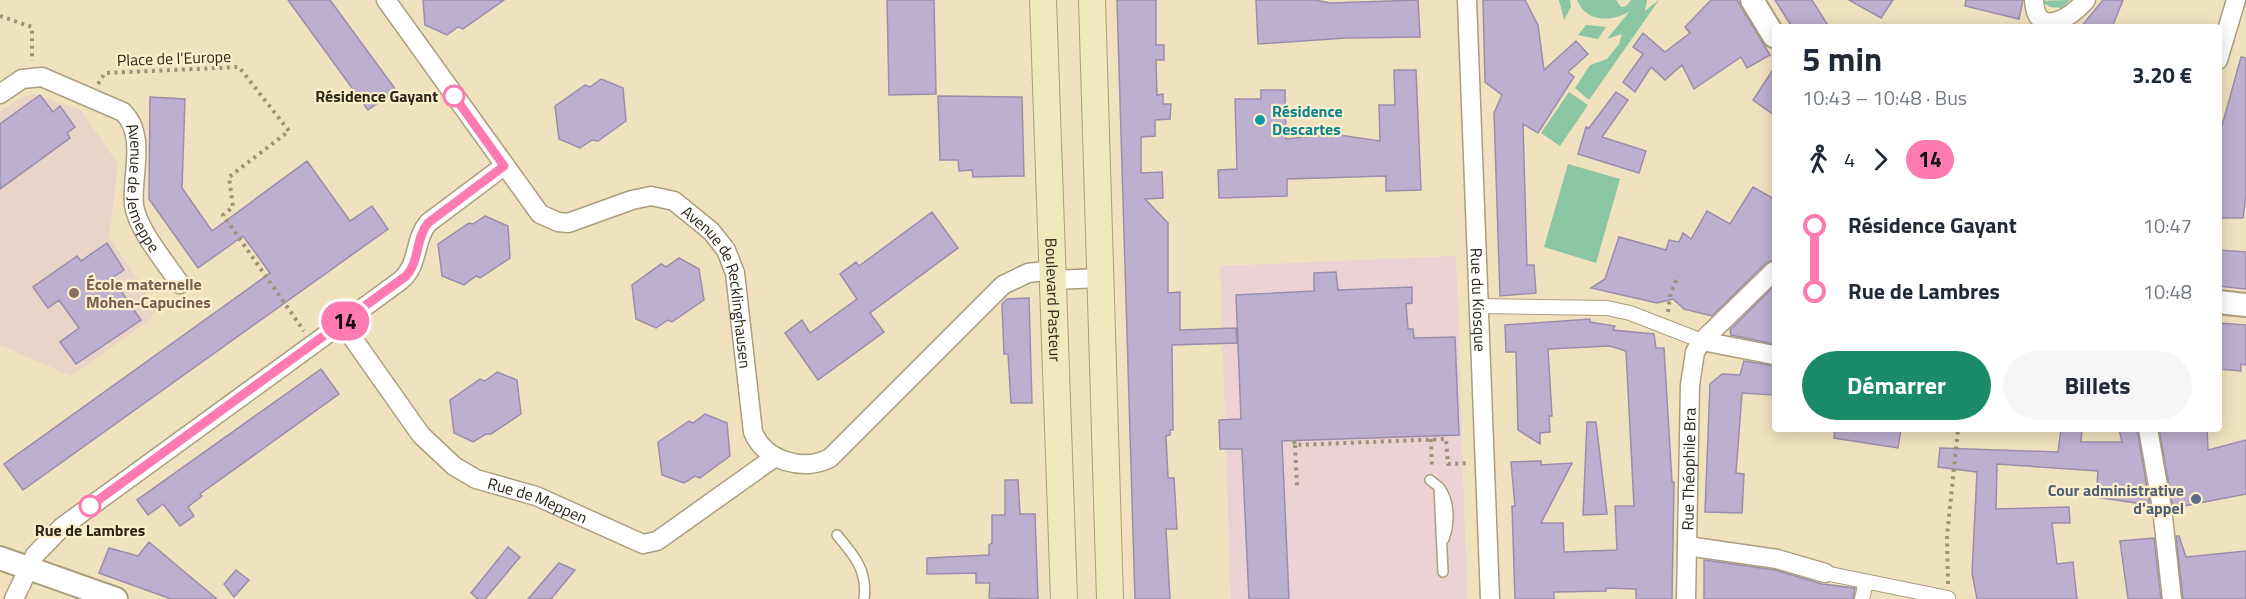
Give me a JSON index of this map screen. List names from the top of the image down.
{
  "streets": {
    "main road": ["Boulevard Pasteur"],
    "street": [
      "Avenue de Jemeppe",
      "Avenue de Recklinghausen",
      "Rue du Kiosque",
      "Rue Théophile Bra",
      "Rue de Meppen"
    ],
    "path": ["Place de l'Europe"]
  },
  "crossings": [
    ["Place de l'Europe", "Avenue de Jemeppe"],
    ["Avenue de Recklinghausen", "Rue de Meppen"]
  ],
  "places": [
    "Résidence Gayant",
    "Résidence Descartes",
    "École maternelle Mohen-Capucines",
    "Cour administrative d'appel",
    "Rue de Lambres"
  ],
  "lines": ["bus line 14"],
  "page": {
    "on_map": "14",
    "heading": ["5 min", "10:43 – 10:48 · Bus", "3.20 €"],
    "legs": ["4", "14"],
    "list": [
      {
        "name": "Résidence Gayant",
        "value": "10:47"
      },
      {
        "name": "Rue de Lambres",
        "value": "10:48"
      }
    ],
    "buttons": ["Démarrer", "Billets"]
  }
}
